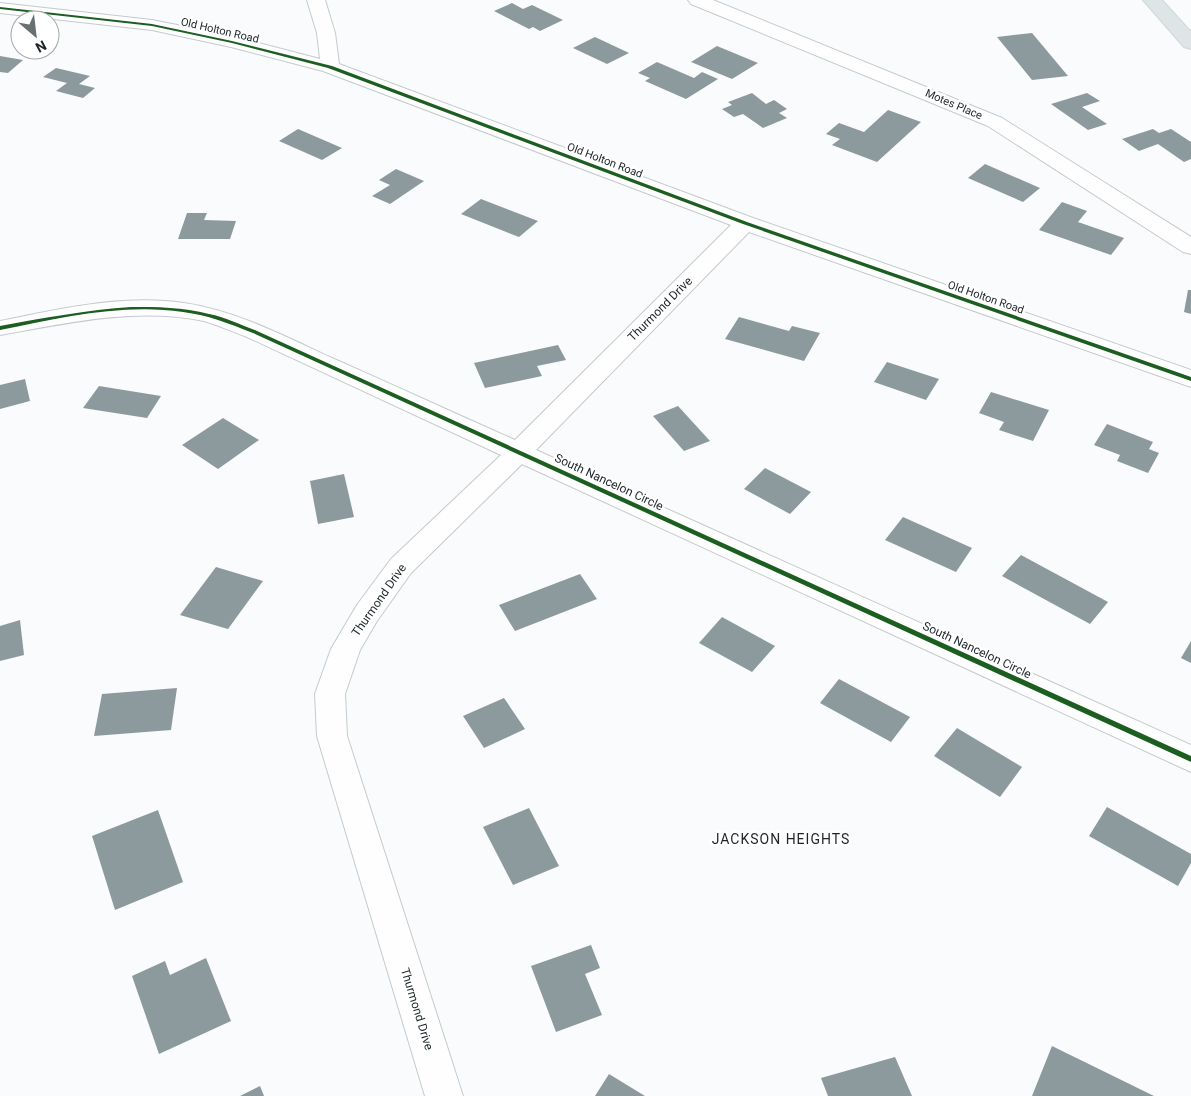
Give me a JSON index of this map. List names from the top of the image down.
{
  "streets": {
    "street": [
      "Old Holton Road",
      "Motes Place",
      "Thurmond Drive",
      "South Nancelon Circle"
    ]
  },
  "crossings": [
    ["Old Holton Road", "Thurmond Drive"],
    ["Thurmond Drive", "South Nancelon Circle"]
  ],
  "districts": ["JACKSON HEIGHTS"],
  "north": "bottom right"
}
